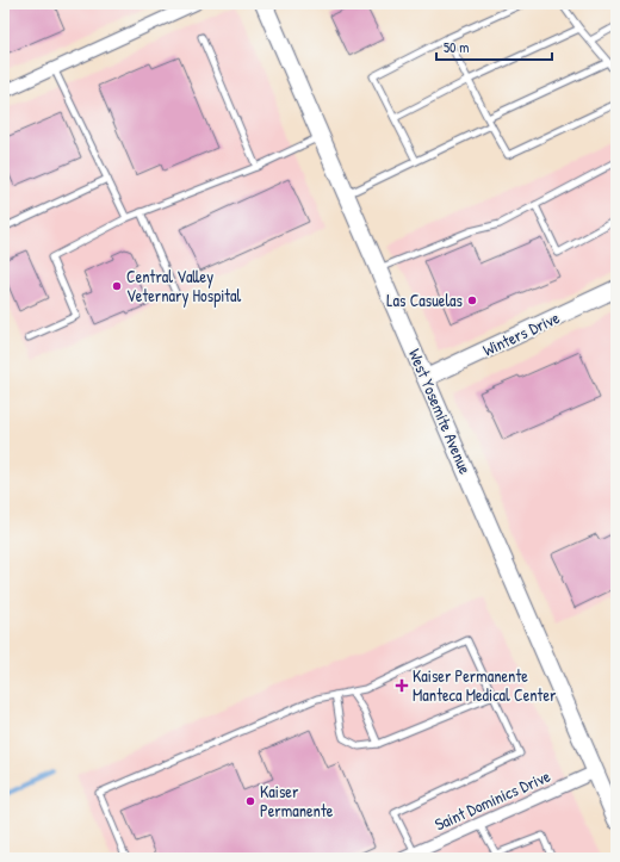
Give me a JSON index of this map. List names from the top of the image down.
{
  "streets": {
    "main road": ["Winters Drive", "West Yosemite Avenue"],
    "street": ["Saint Dominics Drive"]
  },
  "crossings": [
    ["Winters Drive", "West Yosemite Avenue"],
    ["West Yosemite Avenue", "Saint Dominics Drive"]
  ],
  "places": {
    "other": ["Central Valley Veternary Hospital", "Las Casuelas", "Kaiser Permanente"],
    "health": ["Kaiser Permanente Manteca Medical Center"]
  },
  "scale_bar": "50 m"
}
